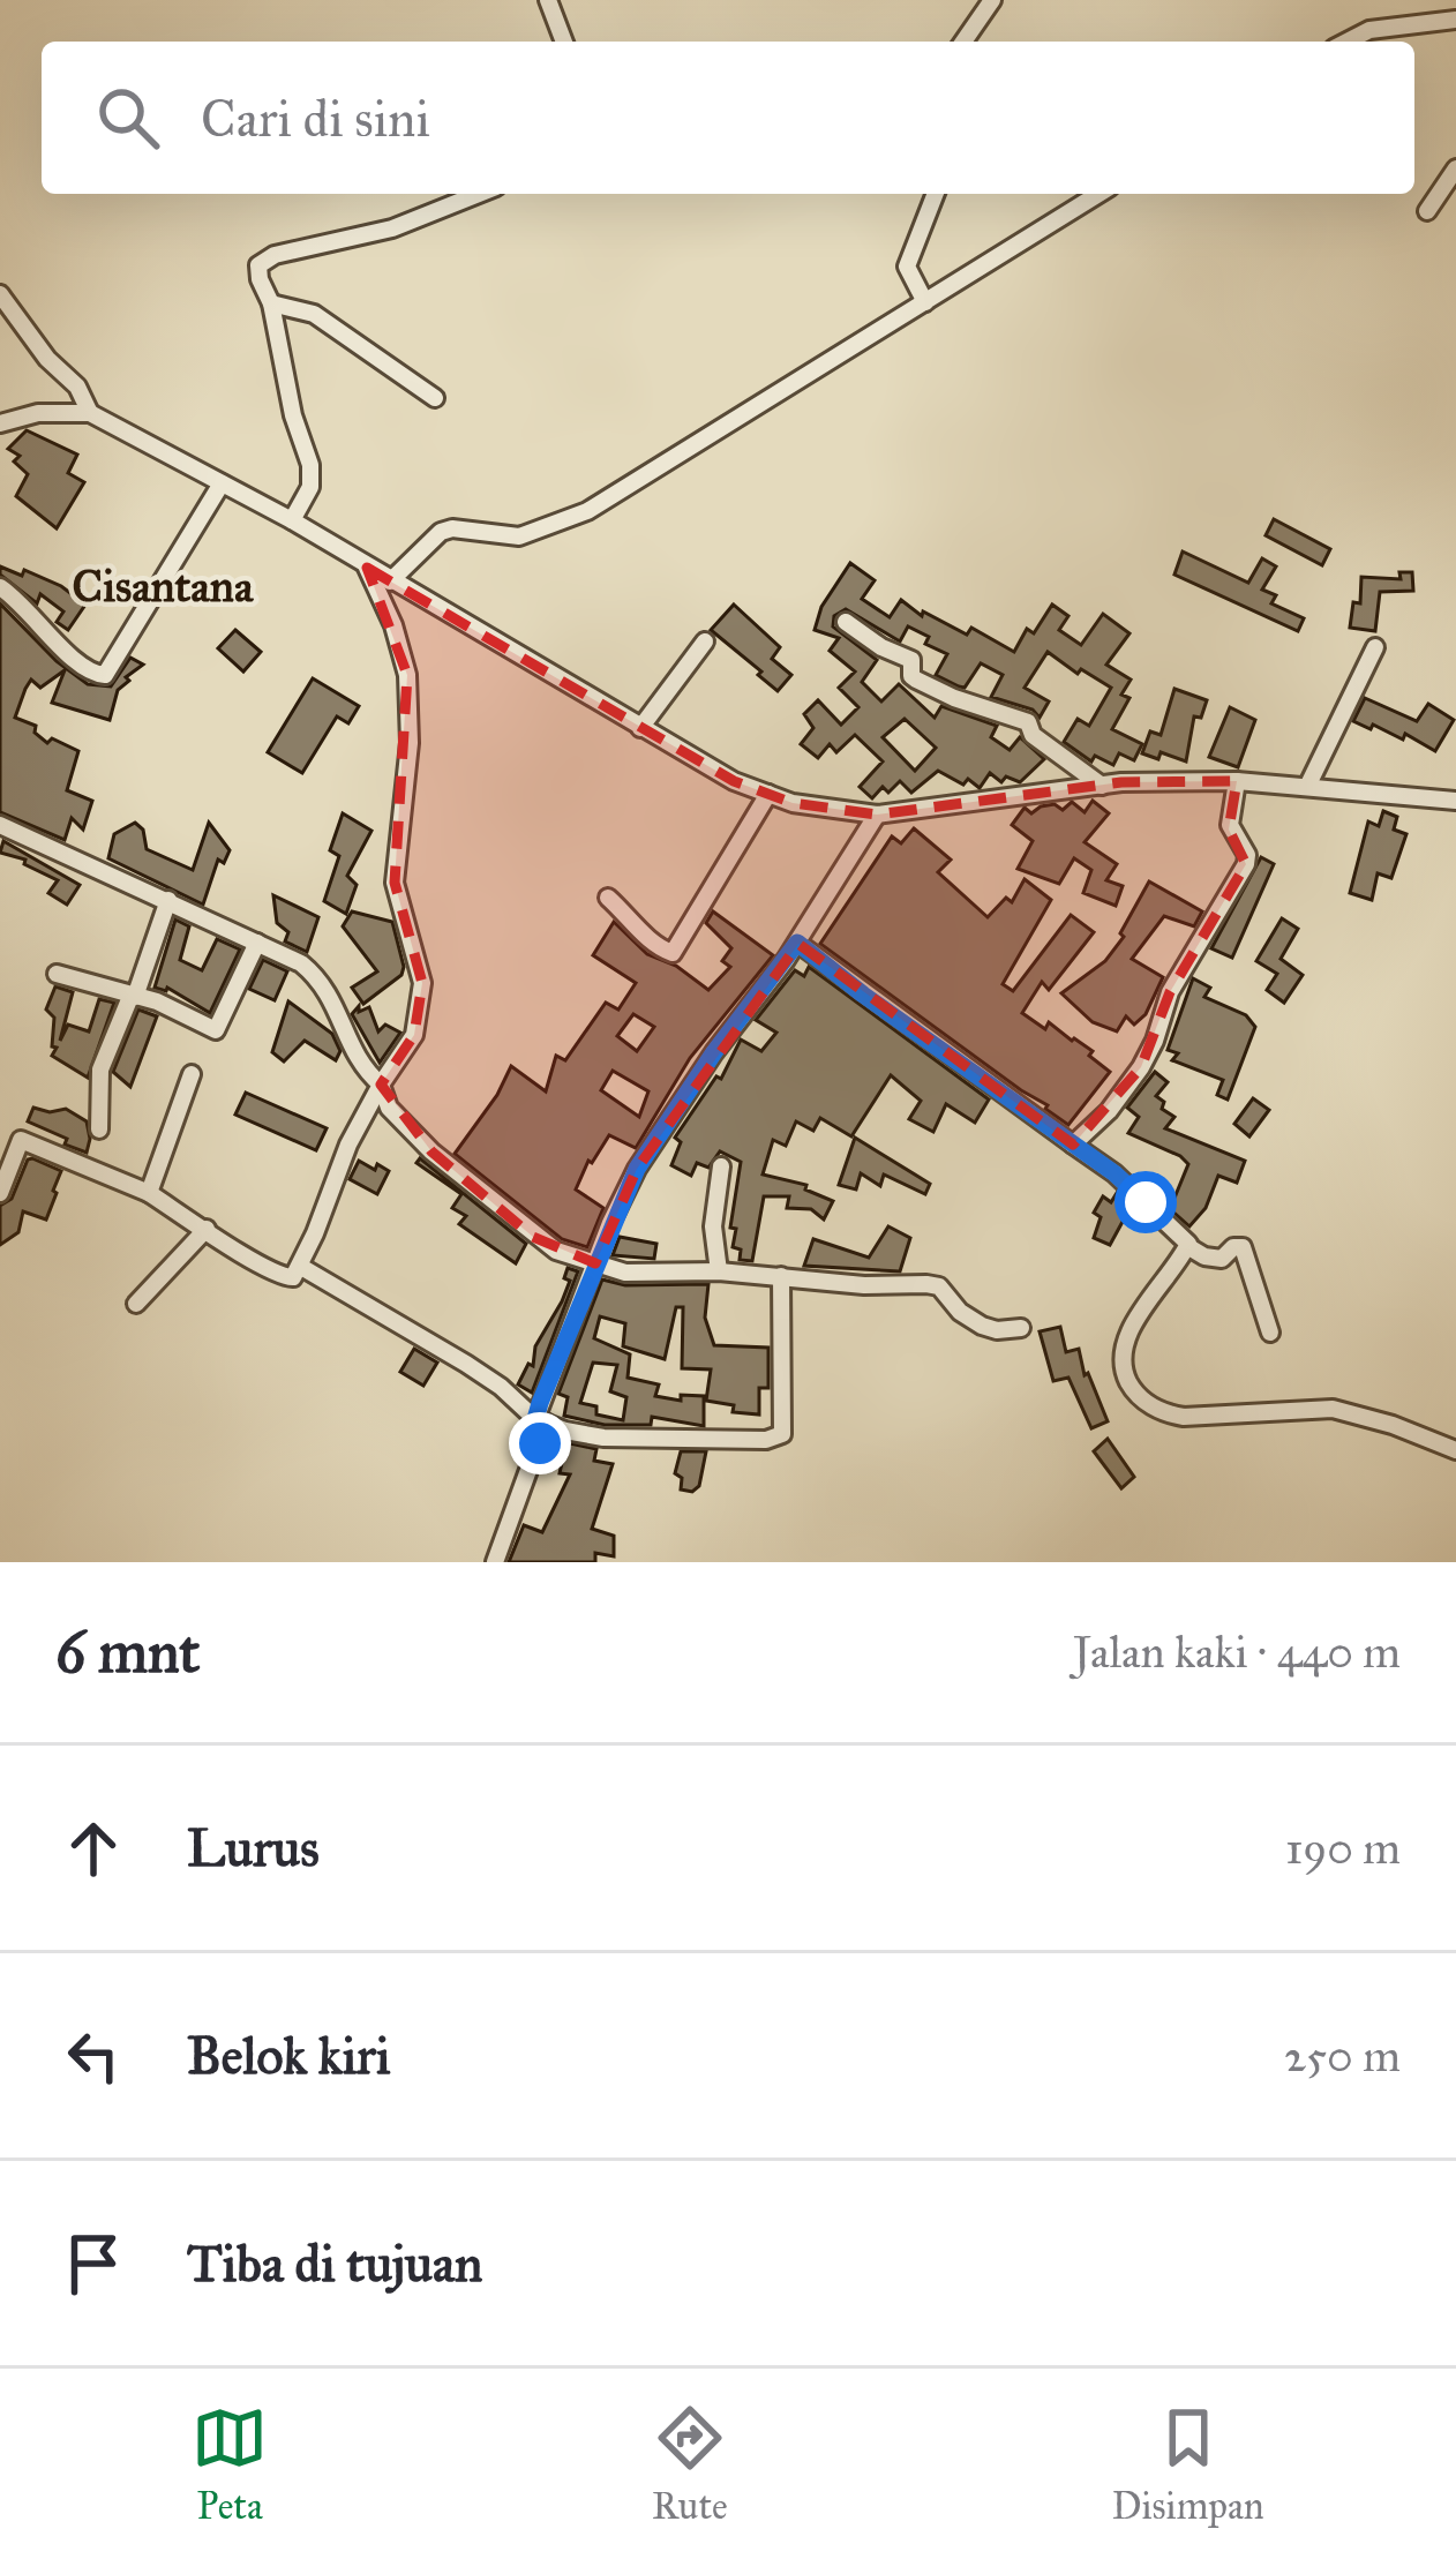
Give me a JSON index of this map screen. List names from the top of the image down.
{
  "districts": ["Cisantana"],
  "page": {
    "search": "Cari di sini",
    "heading": ["6 mnt", "Jalan kaki · 440 m"],
    "list": [
      ["Lurus", "190 m"],
      ["Belok kiri", "250 m"],
      "Tiba di tujuan"
    ],
    "nav": ["Peta", "Rute", "Disimpan"]
  }
}
